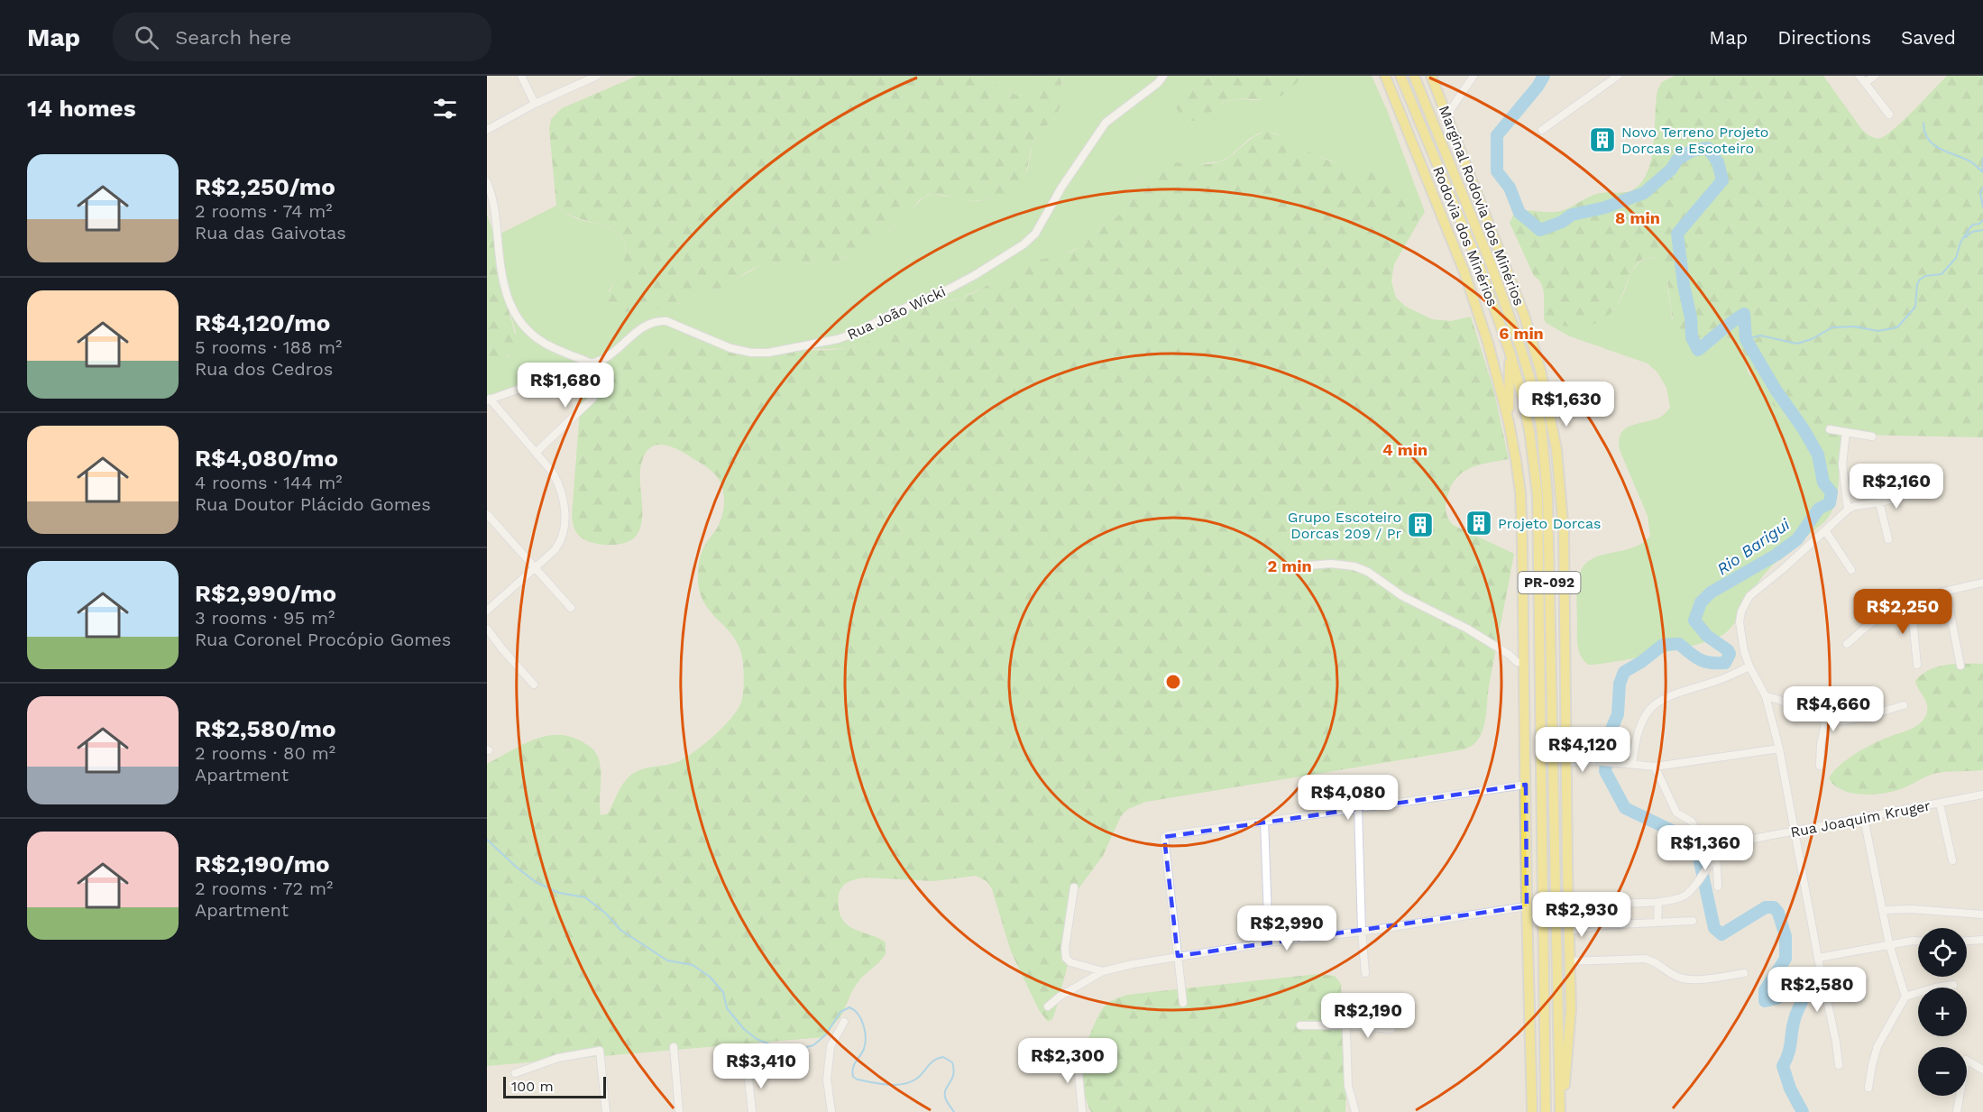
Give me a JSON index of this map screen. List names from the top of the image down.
{
  "streets": {
    "main road": ["Marginal Rodovia dos Minérios", "Rodovia dos Minérios", "PR-092"],
    "street": ["Rua João Wicki", "Rua Joaquim Kruger"]
  },
  "crossings": [
    ["Marginal Rodovia dos Minérios", "Rodovia dos Minérios"],
    ["Marginal Rodovia dos Minérios", "Rua Joaquim Kruger"]
  ],
  "water": ["Rio Barigui"],
  "places": {
    "building": ["Novo Terreno Projeto Dorcas e Escoteiro", "Projeto Dorcas", "Grupo Escoteiro Dorcas 209 / Pr"]
  },
  "scale_bar": "100 m",
  "page": {
    "header": "Map",
    "search": "Search here",
    "nav": ["Map", "Directions", "Saved"],
    "heading": "14 homes",
    "list": [
      {
        "name": "R$2,250/mo",
        "note": "2 rooms · 74 m² · Rua das Gaivotas"
      },
      {
        "name": "R$4,120/mo",
        "note": "5 rooms · 188 m² · Rua dos Cedros"
      },
      {
        "name": "R$4,080/mo",
        "note": "4 rooms · 144 m² · Rua Doutor Plácido Gomes"
      },
      {
        "name": "R$2,990/mo",
        "note": "3 rooms · 95 m² · Rua Coronel Procópio Gomes"
      },
      {
        "name": "R$2,580/mo",
        "note": "2 rooms · 80 m² · Apartment"
      },
      {
        "name": "R$2,190/mo",
        "note": "2 rooms · 72 m² · Apartment"
      }
    ],
    "price": [
      "R$1,680",
      "R$1,630",
      "R$2,160",
      "R$2,250",
      "R$4,660",
      "R$4,120",
      "R$4,080",
      "R$1,360",
      "R$2,930",
      "R$2,990",
      "R$2,580",
      "R$2,190",
      "R$2,300",
      "R$3,410"
    ],
    "map_buttons": ["+", "−"],
    "scale": "100 m"
  },
  "rings": [
    "8 min",
    "6 min",
    "4 min",
    "2 min"
  ]
}
